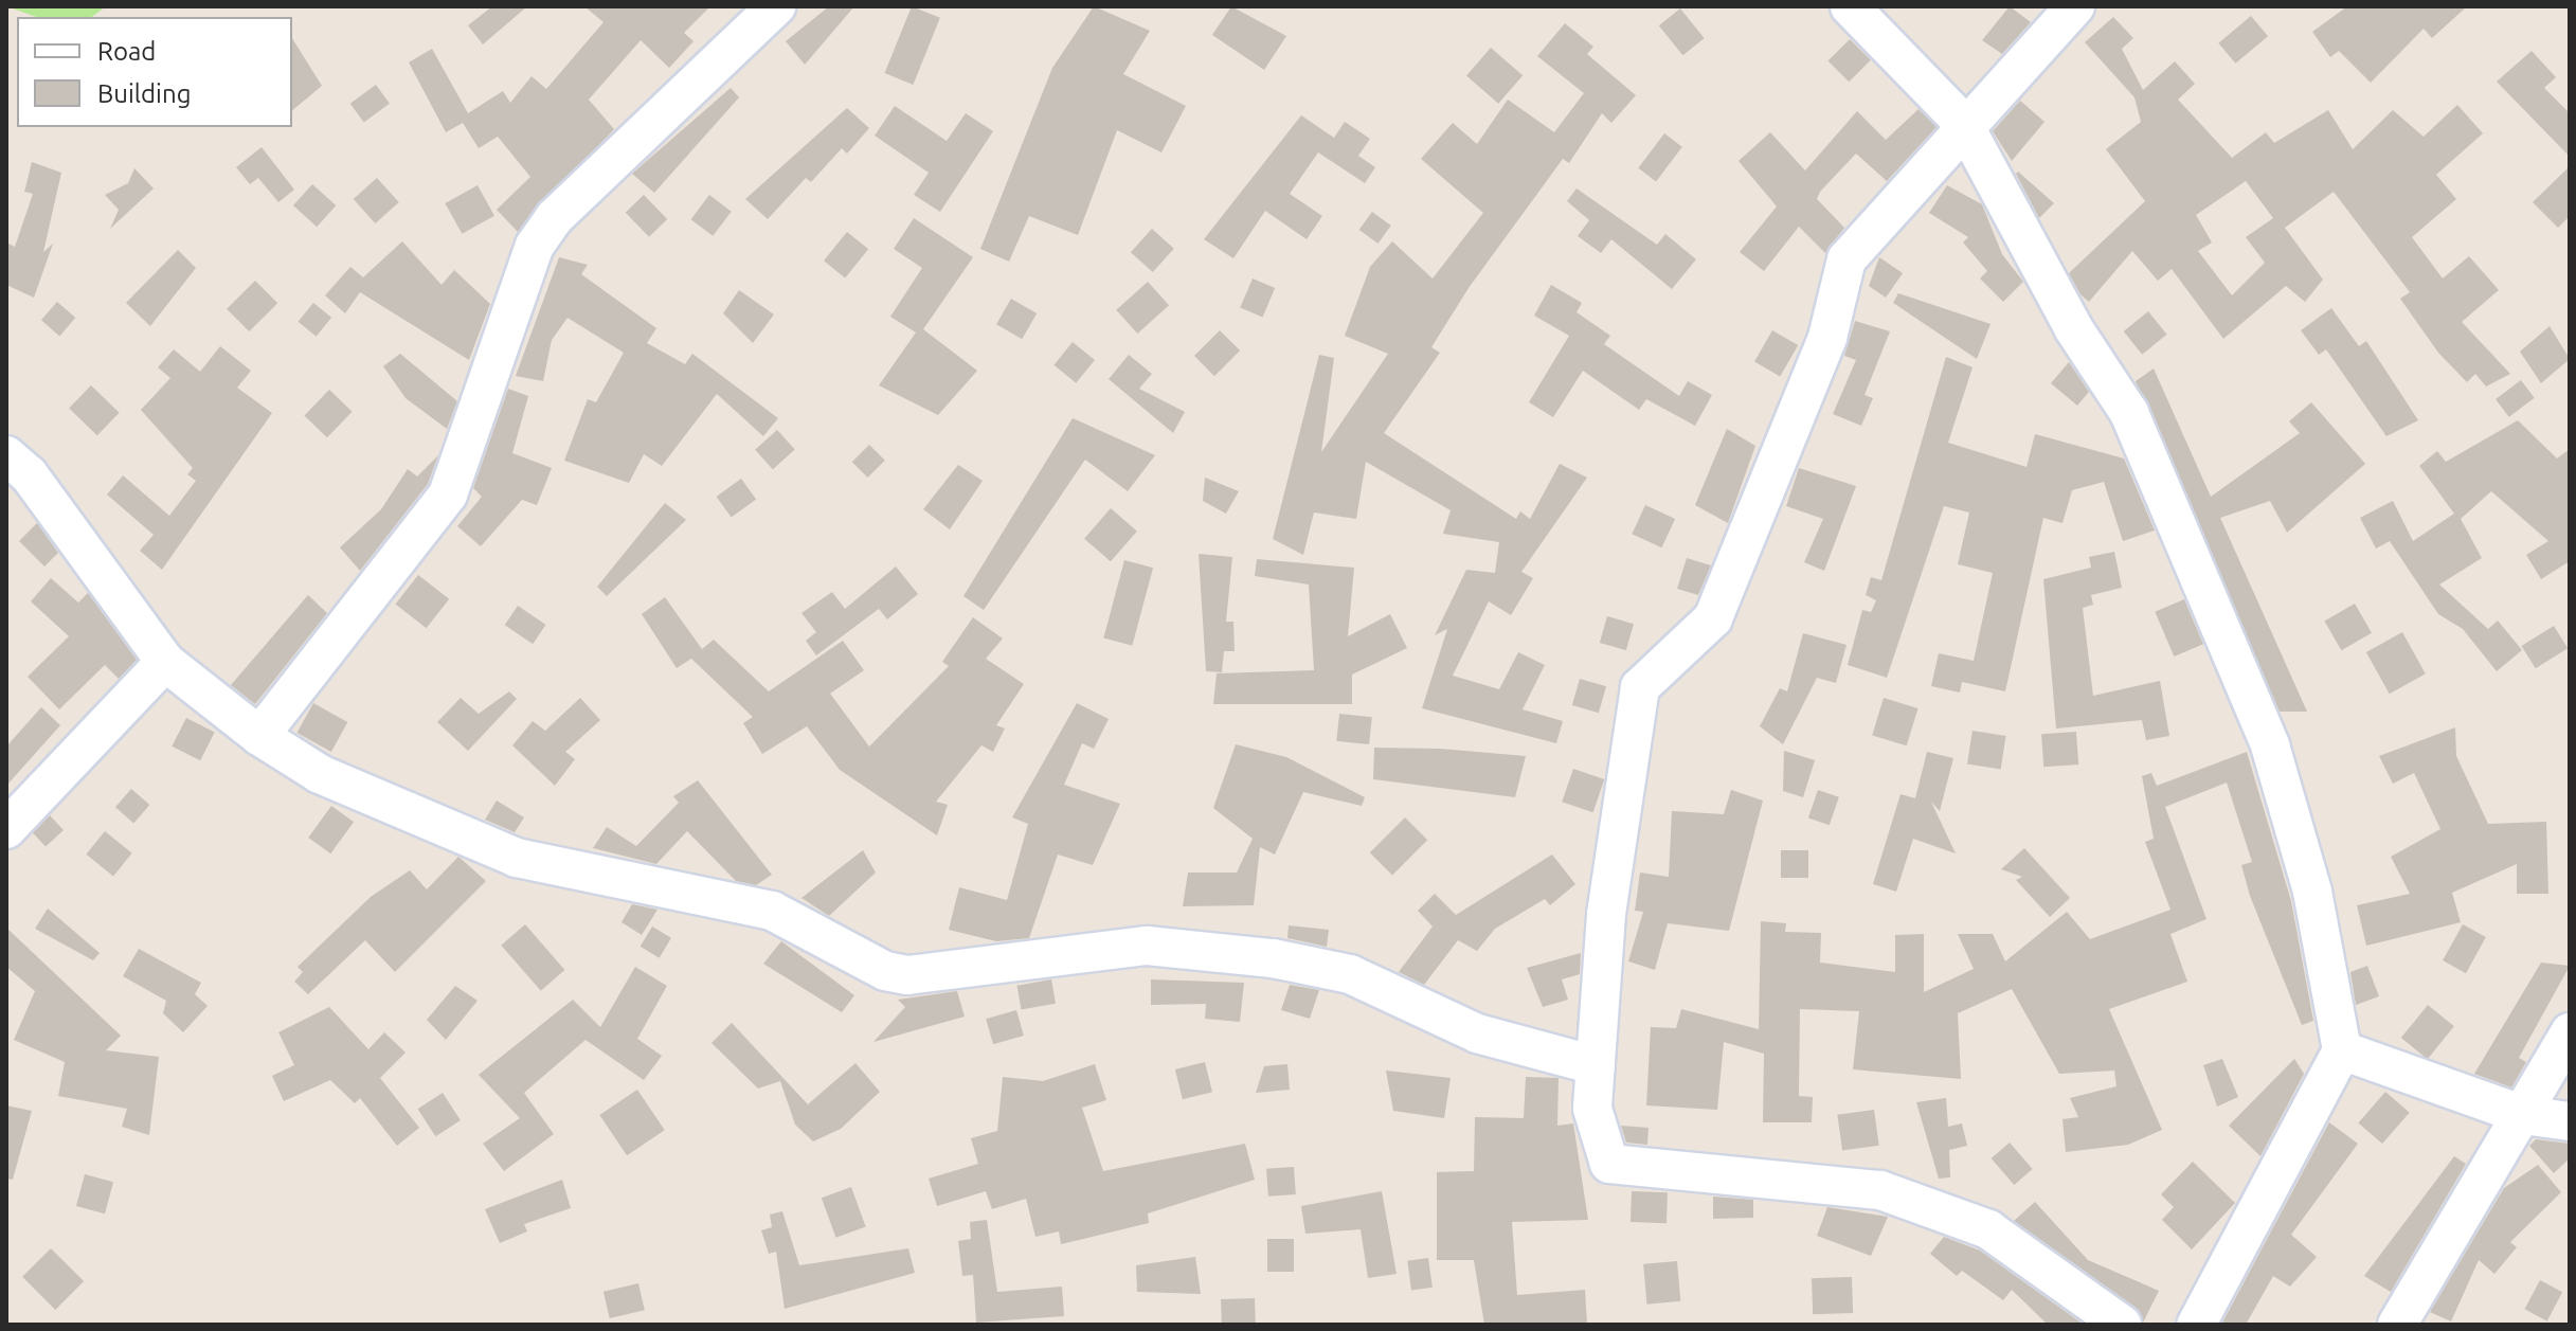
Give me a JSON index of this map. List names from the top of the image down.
{
  "legend": ["Road", "Building"]
}
